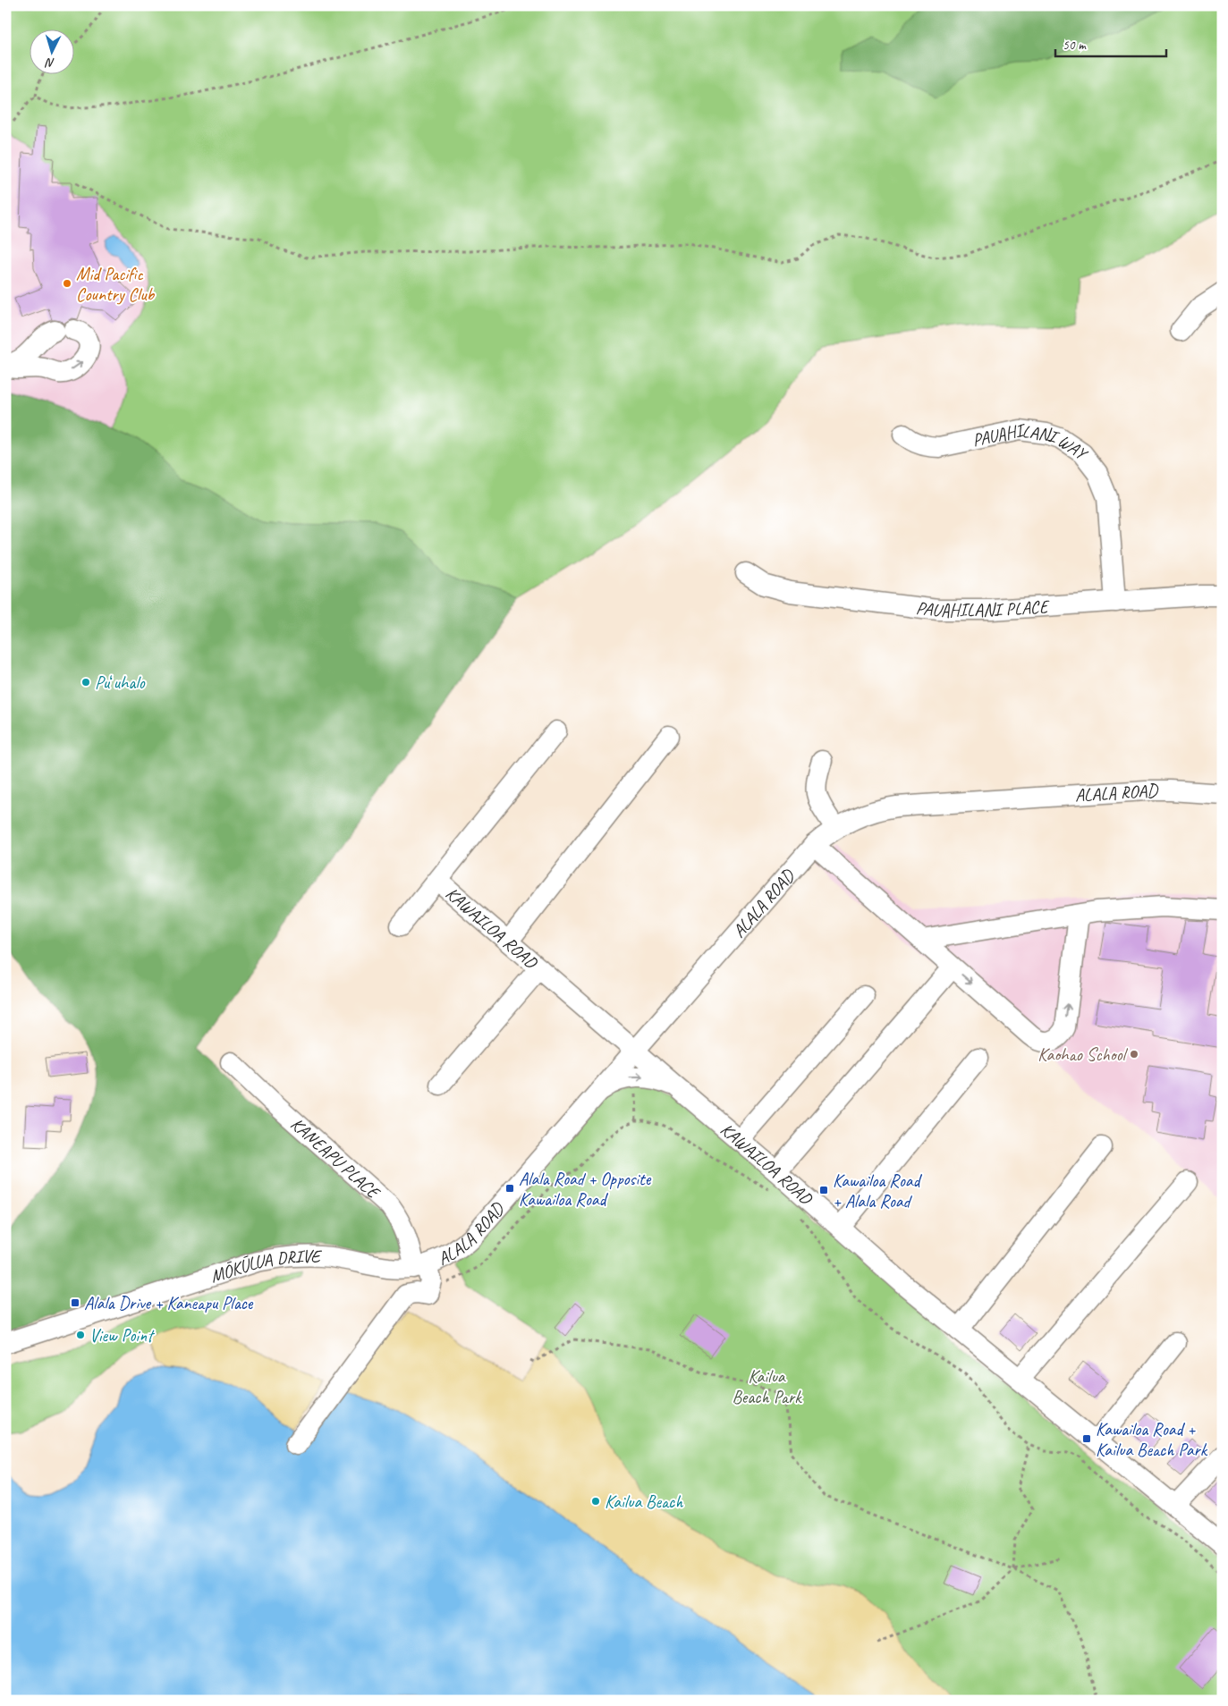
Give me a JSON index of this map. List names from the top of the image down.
{
  "streets": {
    "street": [
      "PAUAHILANI WAY",
      "PAUAHILANI PLACE",
      "ALALA ROAD",
      "KAWAILOA ROAD",
      "KANEAPU PLACE",
      "MŌKŪLUA DRIVE"
    ]
  },
  "crossings": [
    ["PAUAHILANI WAY", "PAUAHILANI PLACE"],
    ["ALALA ROAD", "KAWAILOA ROAD"],
    ["ALALA ROAD", "KANEAPU PLACE"],
    ["ALALA ROAD", "MŌKŪLUA DRIVE"],
    ["KANEAPU PLACE", "MŌKŪLUA DRIVE"]
  ],
  "parks": ["Kailua Beach Park"],
  "places": {
    "other": [
      "Mid Pacific Country Club",
      "Puʻuhalo",
      "Kaohao School",
      "View Point",
      "Kailua Beach"
    ],
    "transit": [
      "Alala Road + Opposite Kawailoa Road",
      "Kawailoa Road + Alala Road",
      "Alala Drive + Kaneapu Place",
      "Kawailoa Road + Kailua Beach Park"
    ]
  },
  "scale_bar": "50 m",
  "north": "bottom"
}
